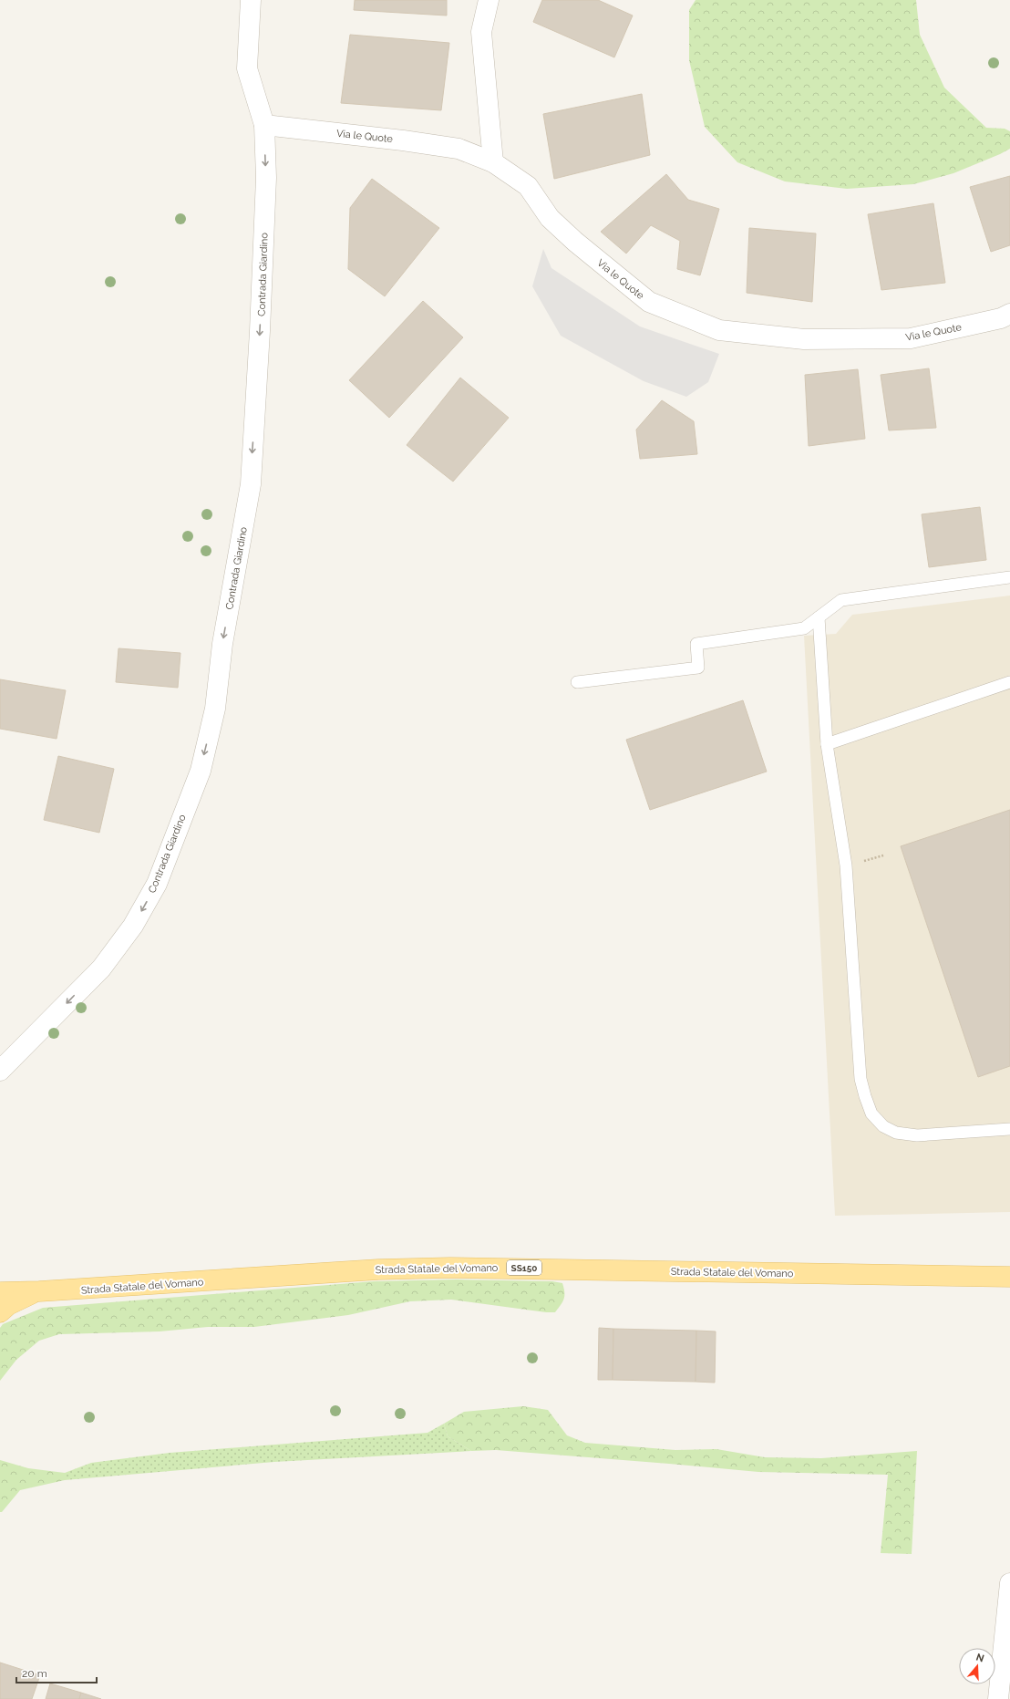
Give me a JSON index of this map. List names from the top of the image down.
{
  "streets": {
    "main road": ["SS150", "Strada Statale del Vomano"],
    "street": ["Via le Quote", "Contrada Giardino"]
  },
  "crossings": [
    ["Via le Quote", "Contrada Giardino"]
  ],
  "one_way": ["Contrada Giardino"],
  "scale_bar": "20 m",
  "north": "top"
}
